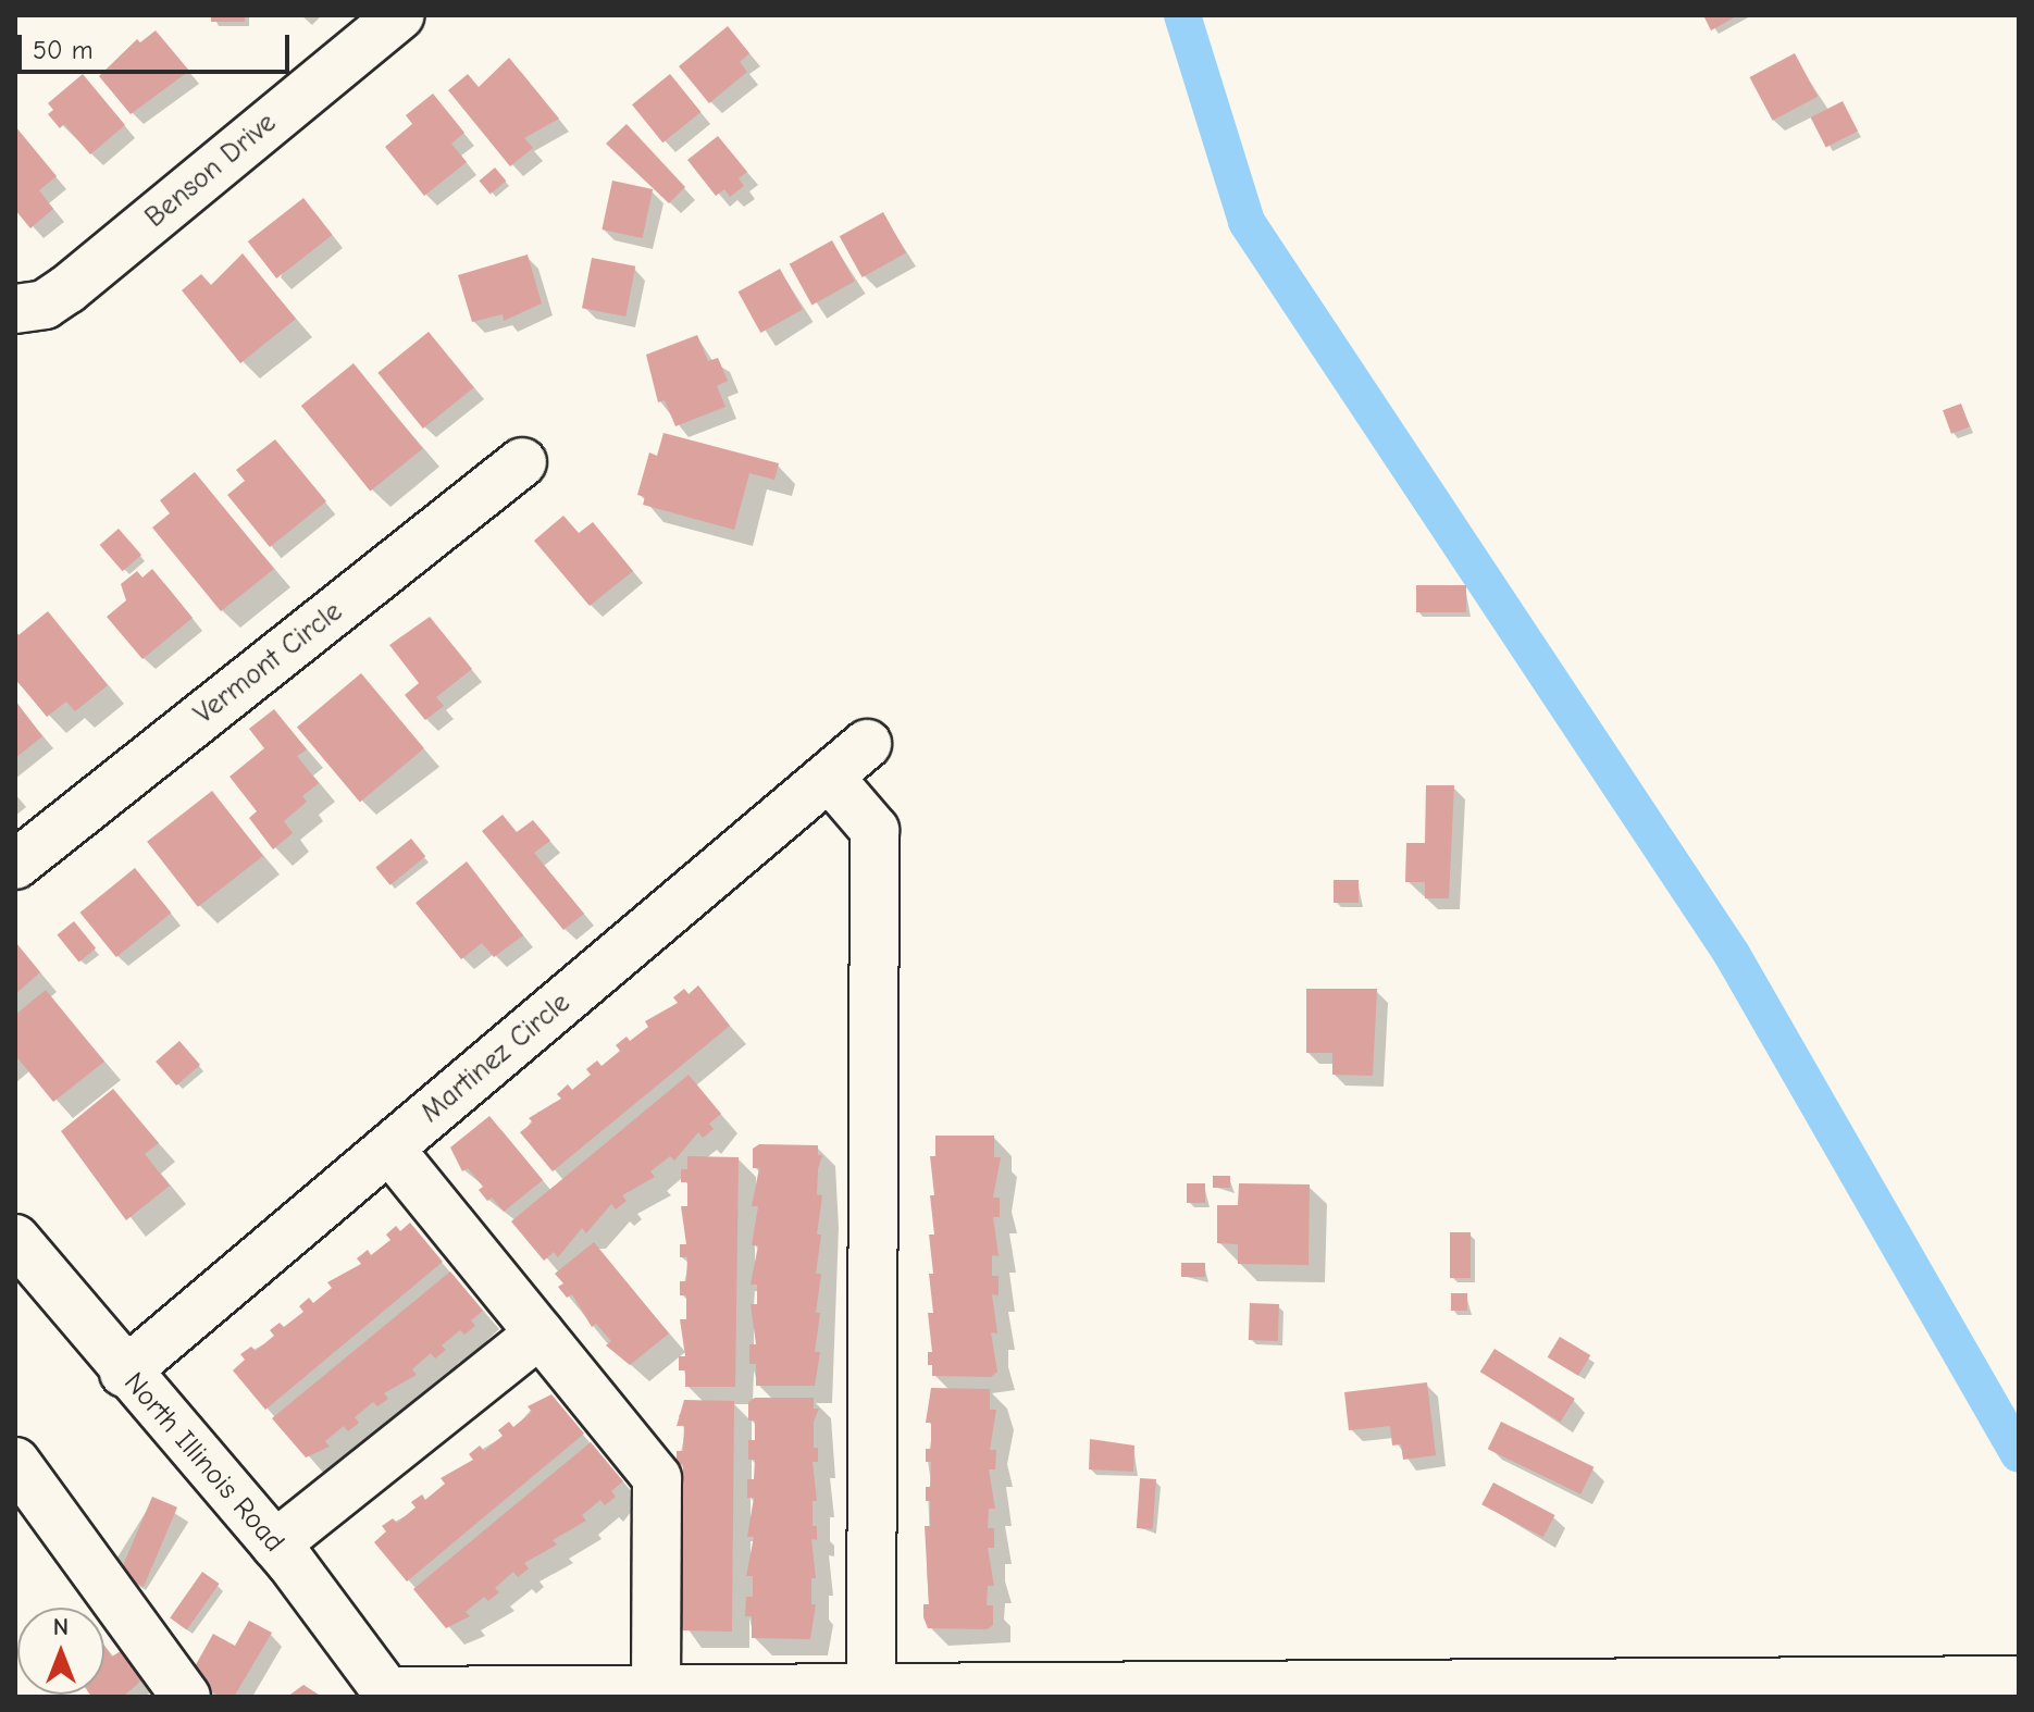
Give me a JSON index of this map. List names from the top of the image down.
{
  "streets": {
    "street": [
      "Benson Drive",
      "Vermont Circle",
      "Martinez Circle",
      "North Illinois Road"
    ]
  },
  "crossings": [
    ["Martinez Circle", "North Illinois Road"]
  ],
  "scale_bar": "50 m",
  "north": "top"
}
